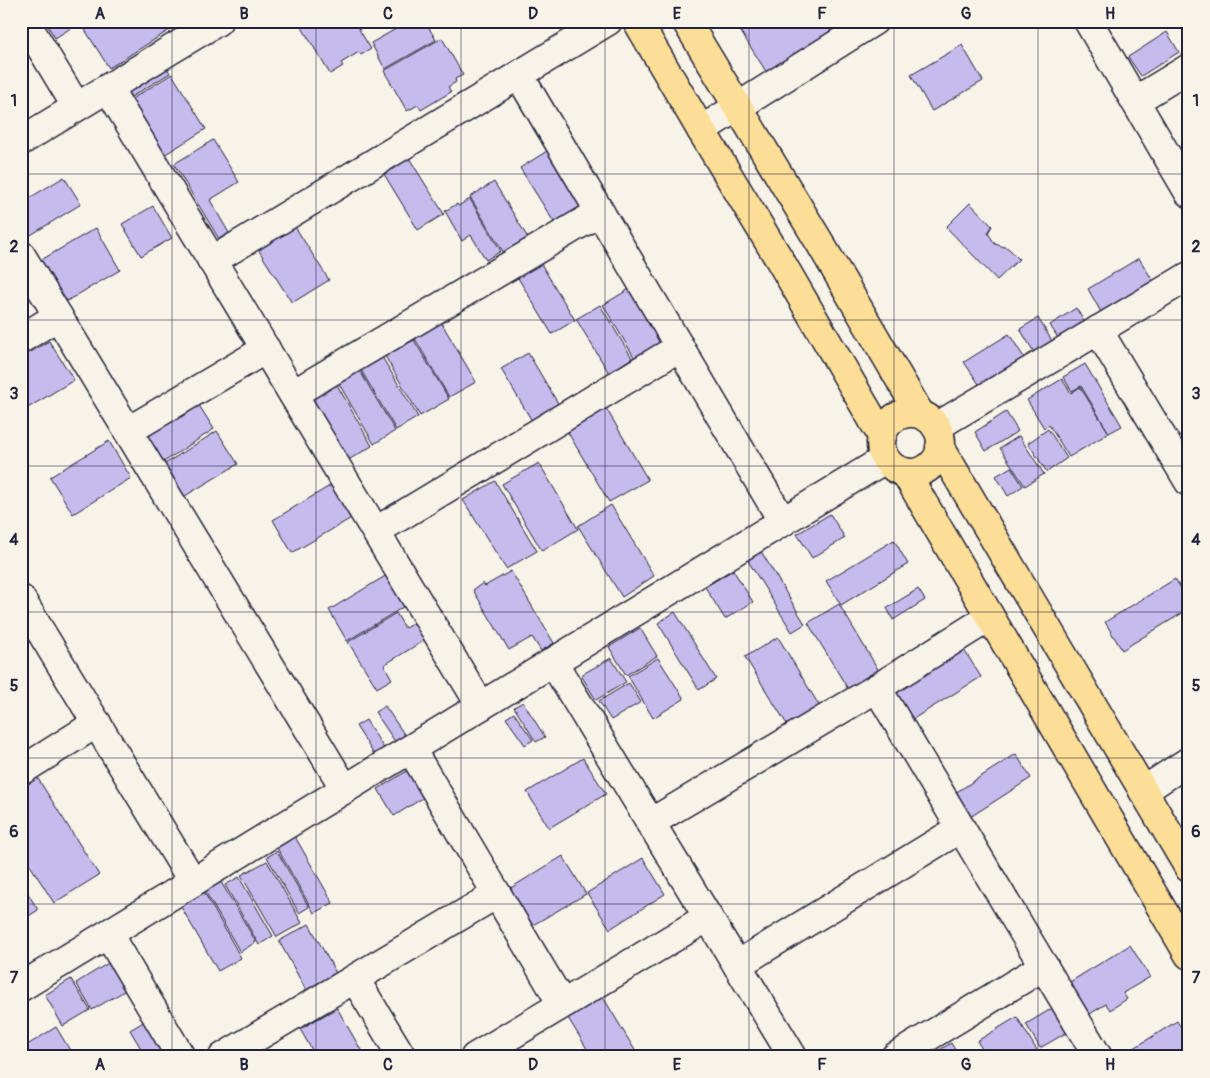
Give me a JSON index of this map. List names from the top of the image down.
{
  "grid": {
    "columns": [
      "A",
      "B",
      "C",
      "D",
      "E",
      "F",
      "G",
      "H"
    ],
    "rows": [
      "1",
      "2",
      "3",
      "4",
      "5",
      "6",
      "7"
    ]
  }
}
